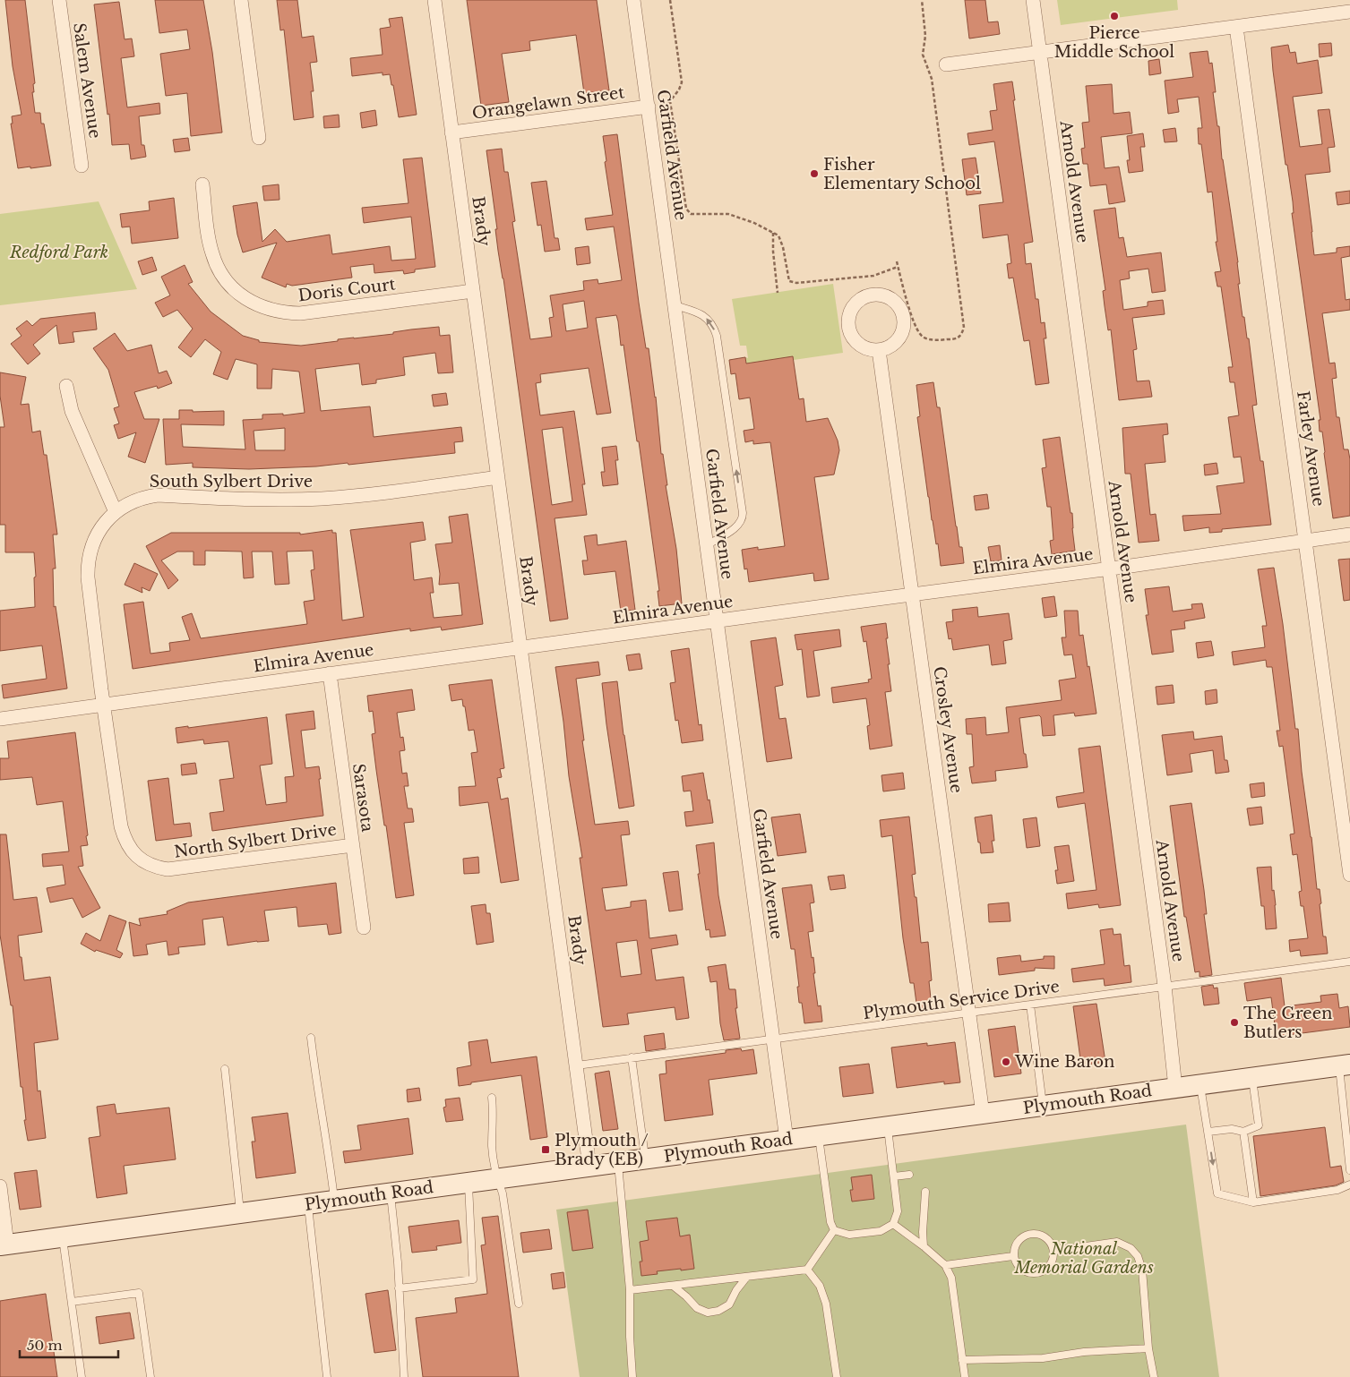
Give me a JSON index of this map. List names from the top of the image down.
{
  "streets": {
    "main road": ["Plymouth Road"],
    "street": [
      "Salem Avenue",
      "Orangelawn Street",
      "Garfield Avenue",
      "Arnold Avenue",
      "Brady",
      "Doris Court",
      "Farley Avenue",
      "South Sylbert Drive",
      "Elmira Avenue",
      "Crosley Avenue",
      "Sarasota",
      "North Sylbert Drive"
    ],
    "lane": ["Plymouth Service Drive"]
  },
  "crossings": [
    ["Orangelawn Street", "Garfield Avenue"],
    ["Orangelawn Street", "Brady"],
    ["Garfield Avenue", "Elmira Avenue"],
    ["Garfield Avenue", "Plymouth Service Drive"],
    ["Garfield Avenue", "Plymouth Road"],
    ["Arnold Avenue", "Elmira Avenue"],
    ["Arnold Avenue", "Plymouth Service Drive"],
    ["Arnold Avenue", "Plymouth Road"],
    ["Brady", "Doris Court"],
    ["Brady", "South Sylbert Drive"],
    ["Brady", "Elmira Avenue"],
    ["Brady", "Plymouth Service Drive"],
    ["Brady", "Plymouth Road"],
    ["Farley Avenue", "Elmira Avenue"],
    ["South Sylbert Drive", "Elmira Avenue"],
    ["South Sylbert Drive", "North Sylbert Drive"],
    ["Elmira Avenue", "Crosley Avenue"],
    ["Elmira Avenue", "Sarasota"],
    ["Elmira Avenue", "North Sylbert Drive"],
    ["Crosley Avenue", "Plymouth Service Drive"],
    ["Crosley Avenue", "Plymouth Road"],
    ["Sarasota", "North Sylbert Drive"]
  ],
  "parks": ["Redford Park", "National Memorial Gardens"],
  "places": {
    "other": [
      "Pierce Middle School",
      "Fisher Elementary School",
      "The Green Butlers",
      "Wine Baron"
    ],
    "transit": ["Plymouth / Brady (EB)"]
  },
  "scale_bar": "50 m"
}
